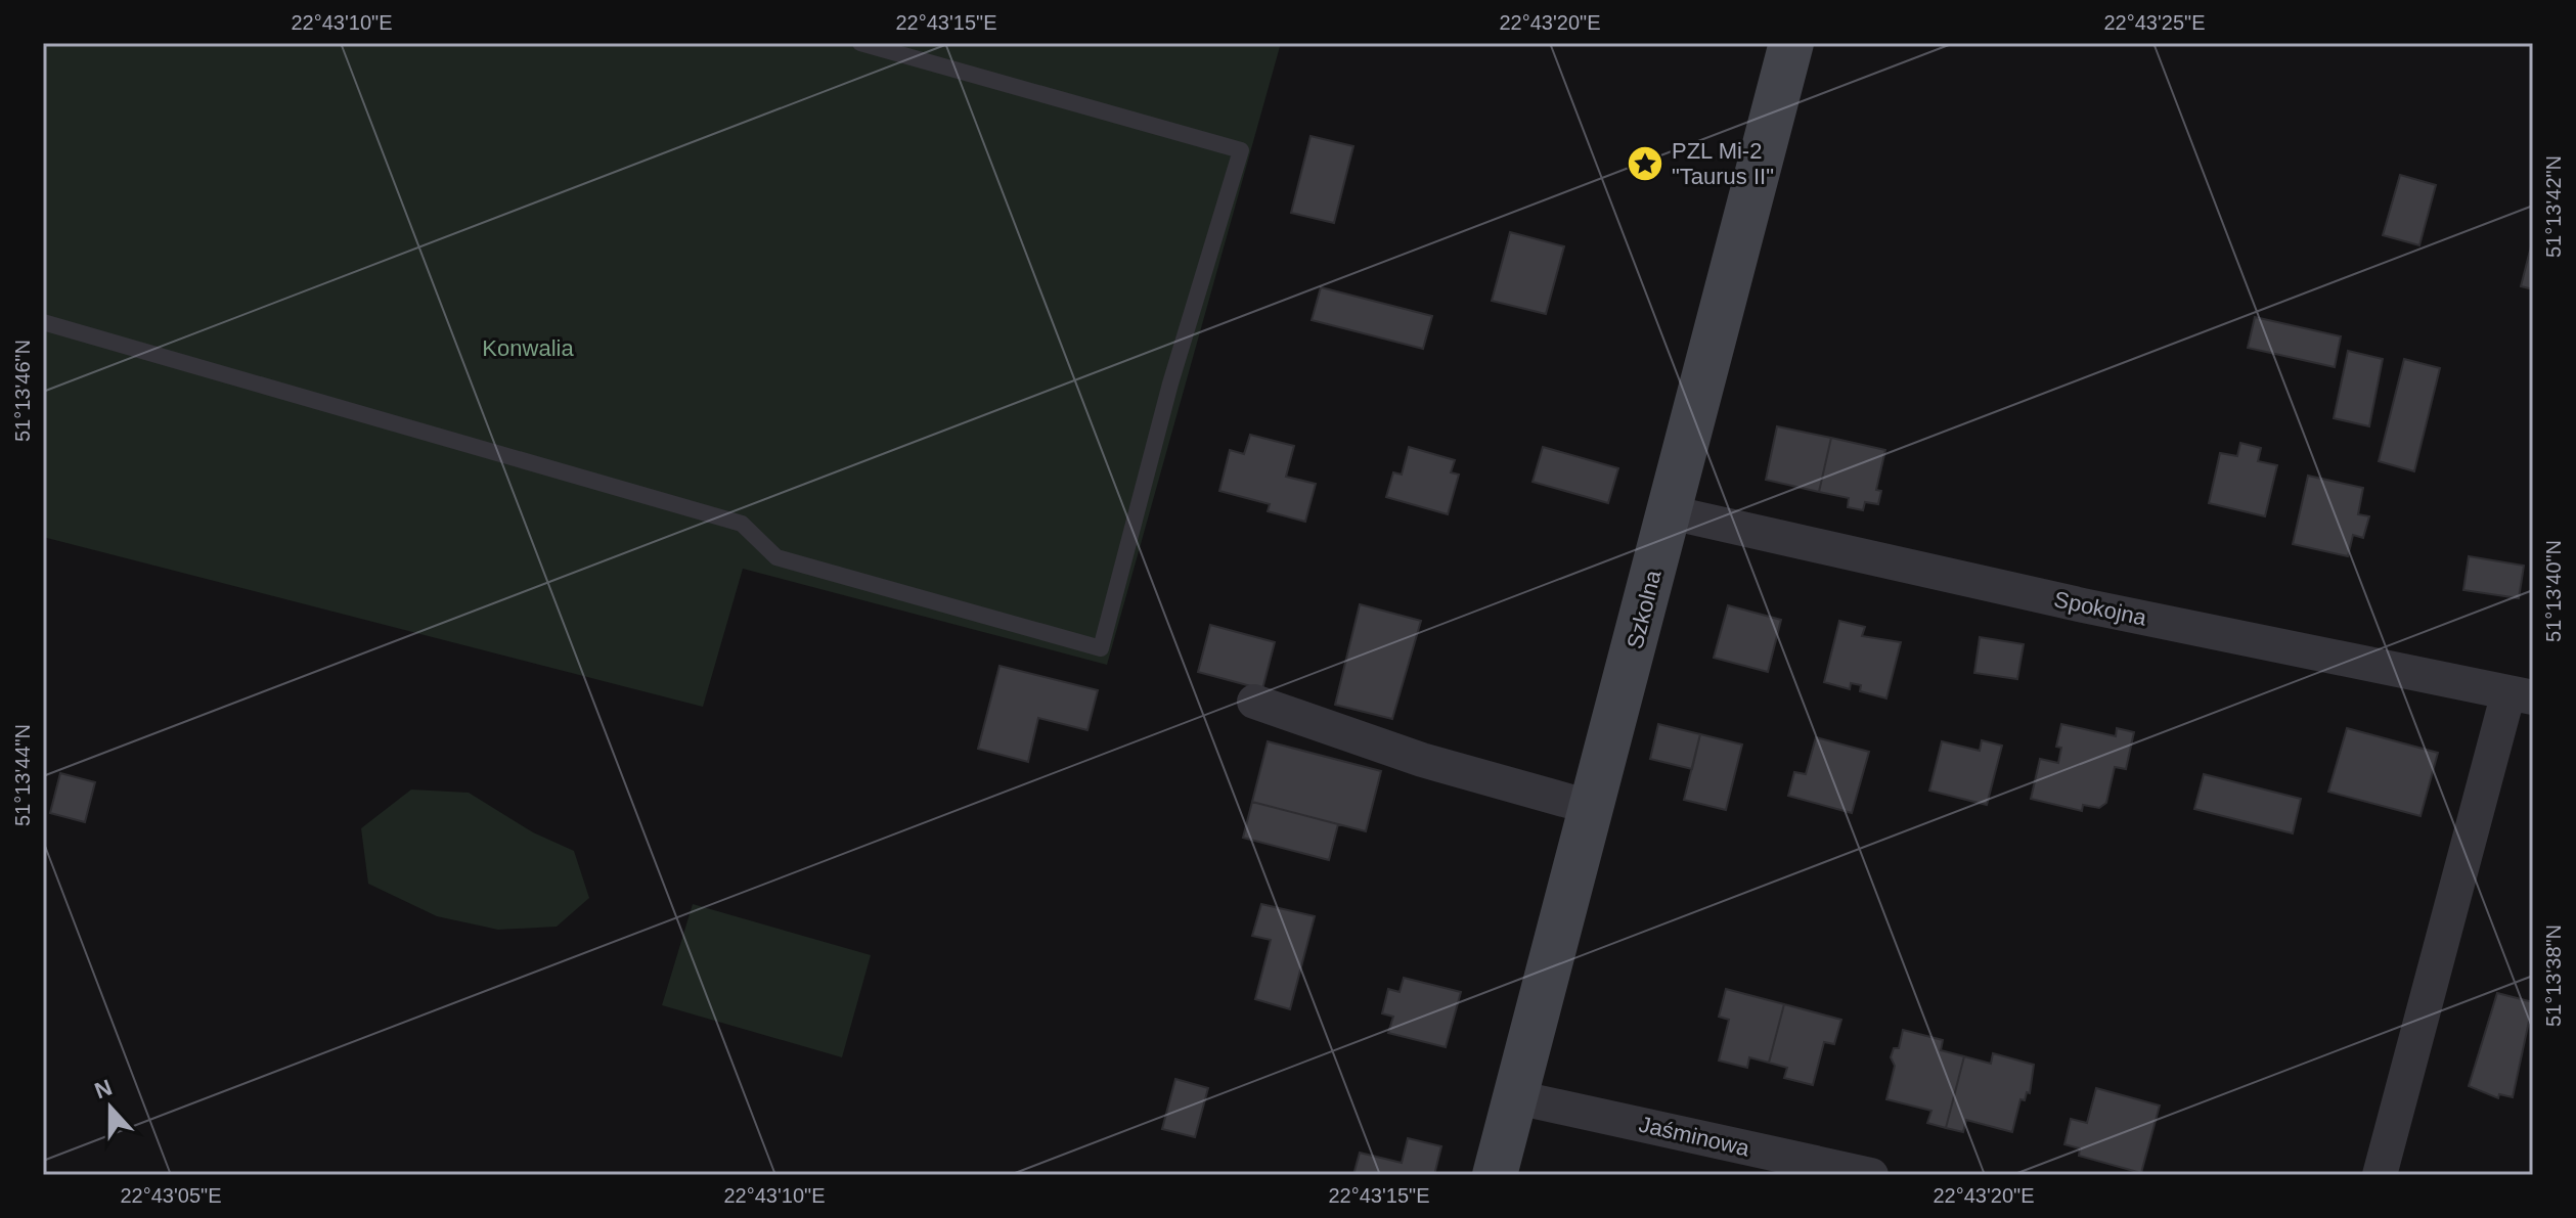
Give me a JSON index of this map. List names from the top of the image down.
{
  "streets": {
    "street": ["Spokojna", "Szkolna", "Jaśminowa"]
  },
  "crossings": [
    ["Spokojna", "Szkolna"],
    ["Szkolna", "Jaśminowa"]
  ],
  "parks": ["Konwalia"],
  "places": {
    "place": ["PZL Mi-2 \"Taurus II\""]
  },
  "north": "top",
  "coordinates": [
    "22°43'10\"E",
    "22°43'15\"E",
    "22°43'20\"E",
    "22°43'25\"E",
    "51°13'42\"N",
    "51°13'46\"N",
    "51°13'40\"N",
    "51°13'44\"N",
    "51°13'38\"N",
    "22°43'05\"E"
  ]
}
